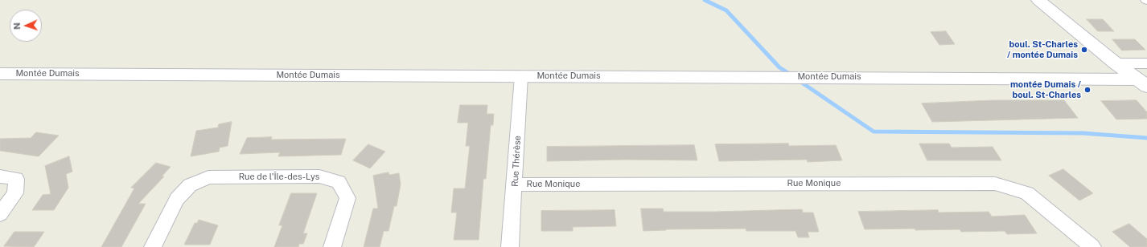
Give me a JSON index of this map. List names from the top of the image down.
{
  "streets": {
    "street": [
      "Montée Dumais",
      "Rue Thérèse",
      "Rue de l'Île-des-Lys",
      "Rue Monique"
    ]
  },
  "crossings": [
    ["Montée Dumais", "Rue Thérèse"],
    ["Rue Thérèse", "Rue Monique"]
  ],
  "places": ["boul. St-Charles / montée Dumais", "montée Dumais / boul. St-Charles"],
  "north": "left"
}
